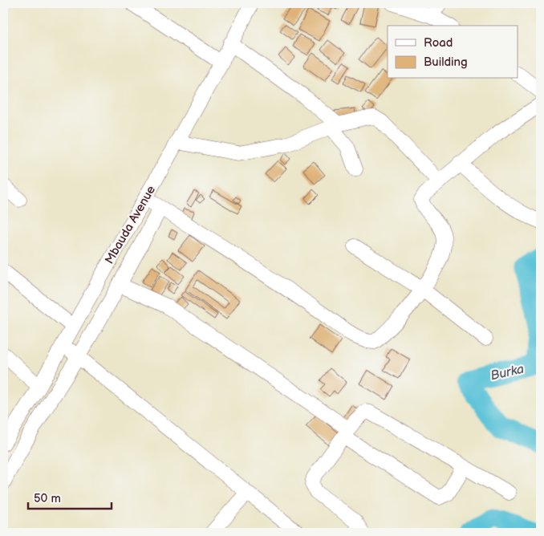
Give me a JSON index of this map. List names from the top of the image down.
{
  "streets": {
    "street": ["Mbauda Avenue"]
  },
  "water": ["Burka"],
  "legend": ["Road", "Building"],
  "scale_bar": "50 m"
}
